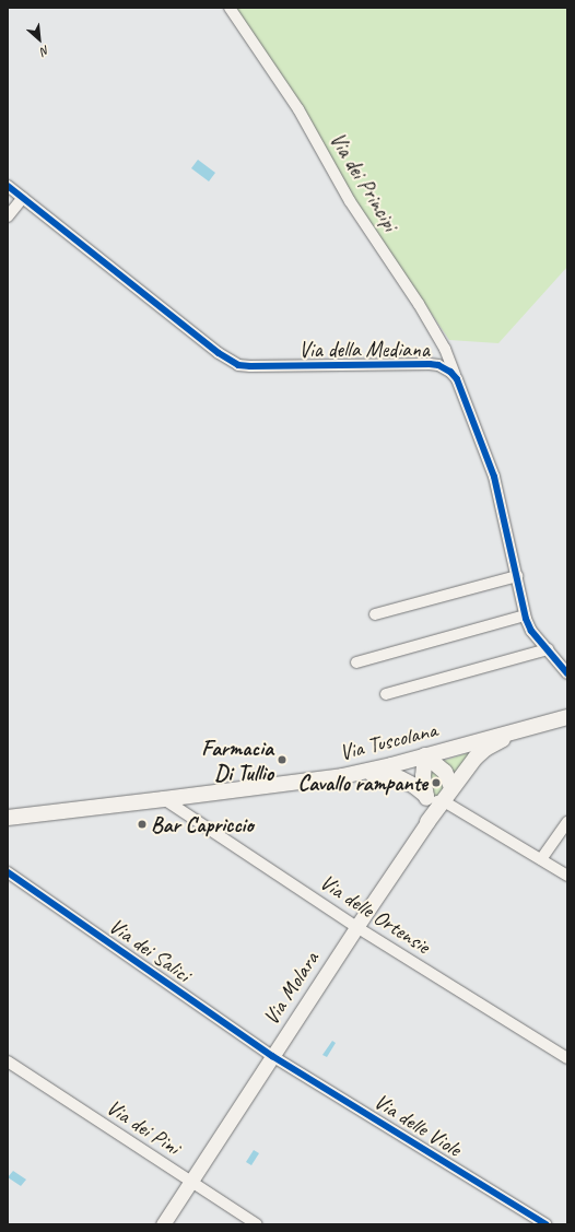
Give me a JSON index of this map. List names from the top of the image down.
{
  "streets": {
    "main road": ["Via Tuscolana"],
    "street": [
      "Via dei Principi",
      "Via della Mediana",
      "Via delle Ortensie",
      "Via dei Salici",
      "Via Molara",
      "Via delle Viole",
      "Via dei Pini"
    ]
  },
  "crossings": [
    ["Via dei Principi", "Via della Mediana"],
    ["Via Tuscolana", "Via delle Ortensie"],
    ["Via delle Ortensie", "Via Molara"],
    ["Via dei Salici", "Via Molara"],
    ["Via dei Salici", "Via delle Viole"],
    ["Via Molara", "Via delle Viole"],
    ["Via Molara", "Via dei Pini"]
  ],
  "places": ["Farmacia Di Tullio", "Cavallo rampante", "Bar Capriccio"],
  "north": "bottom right"
}
